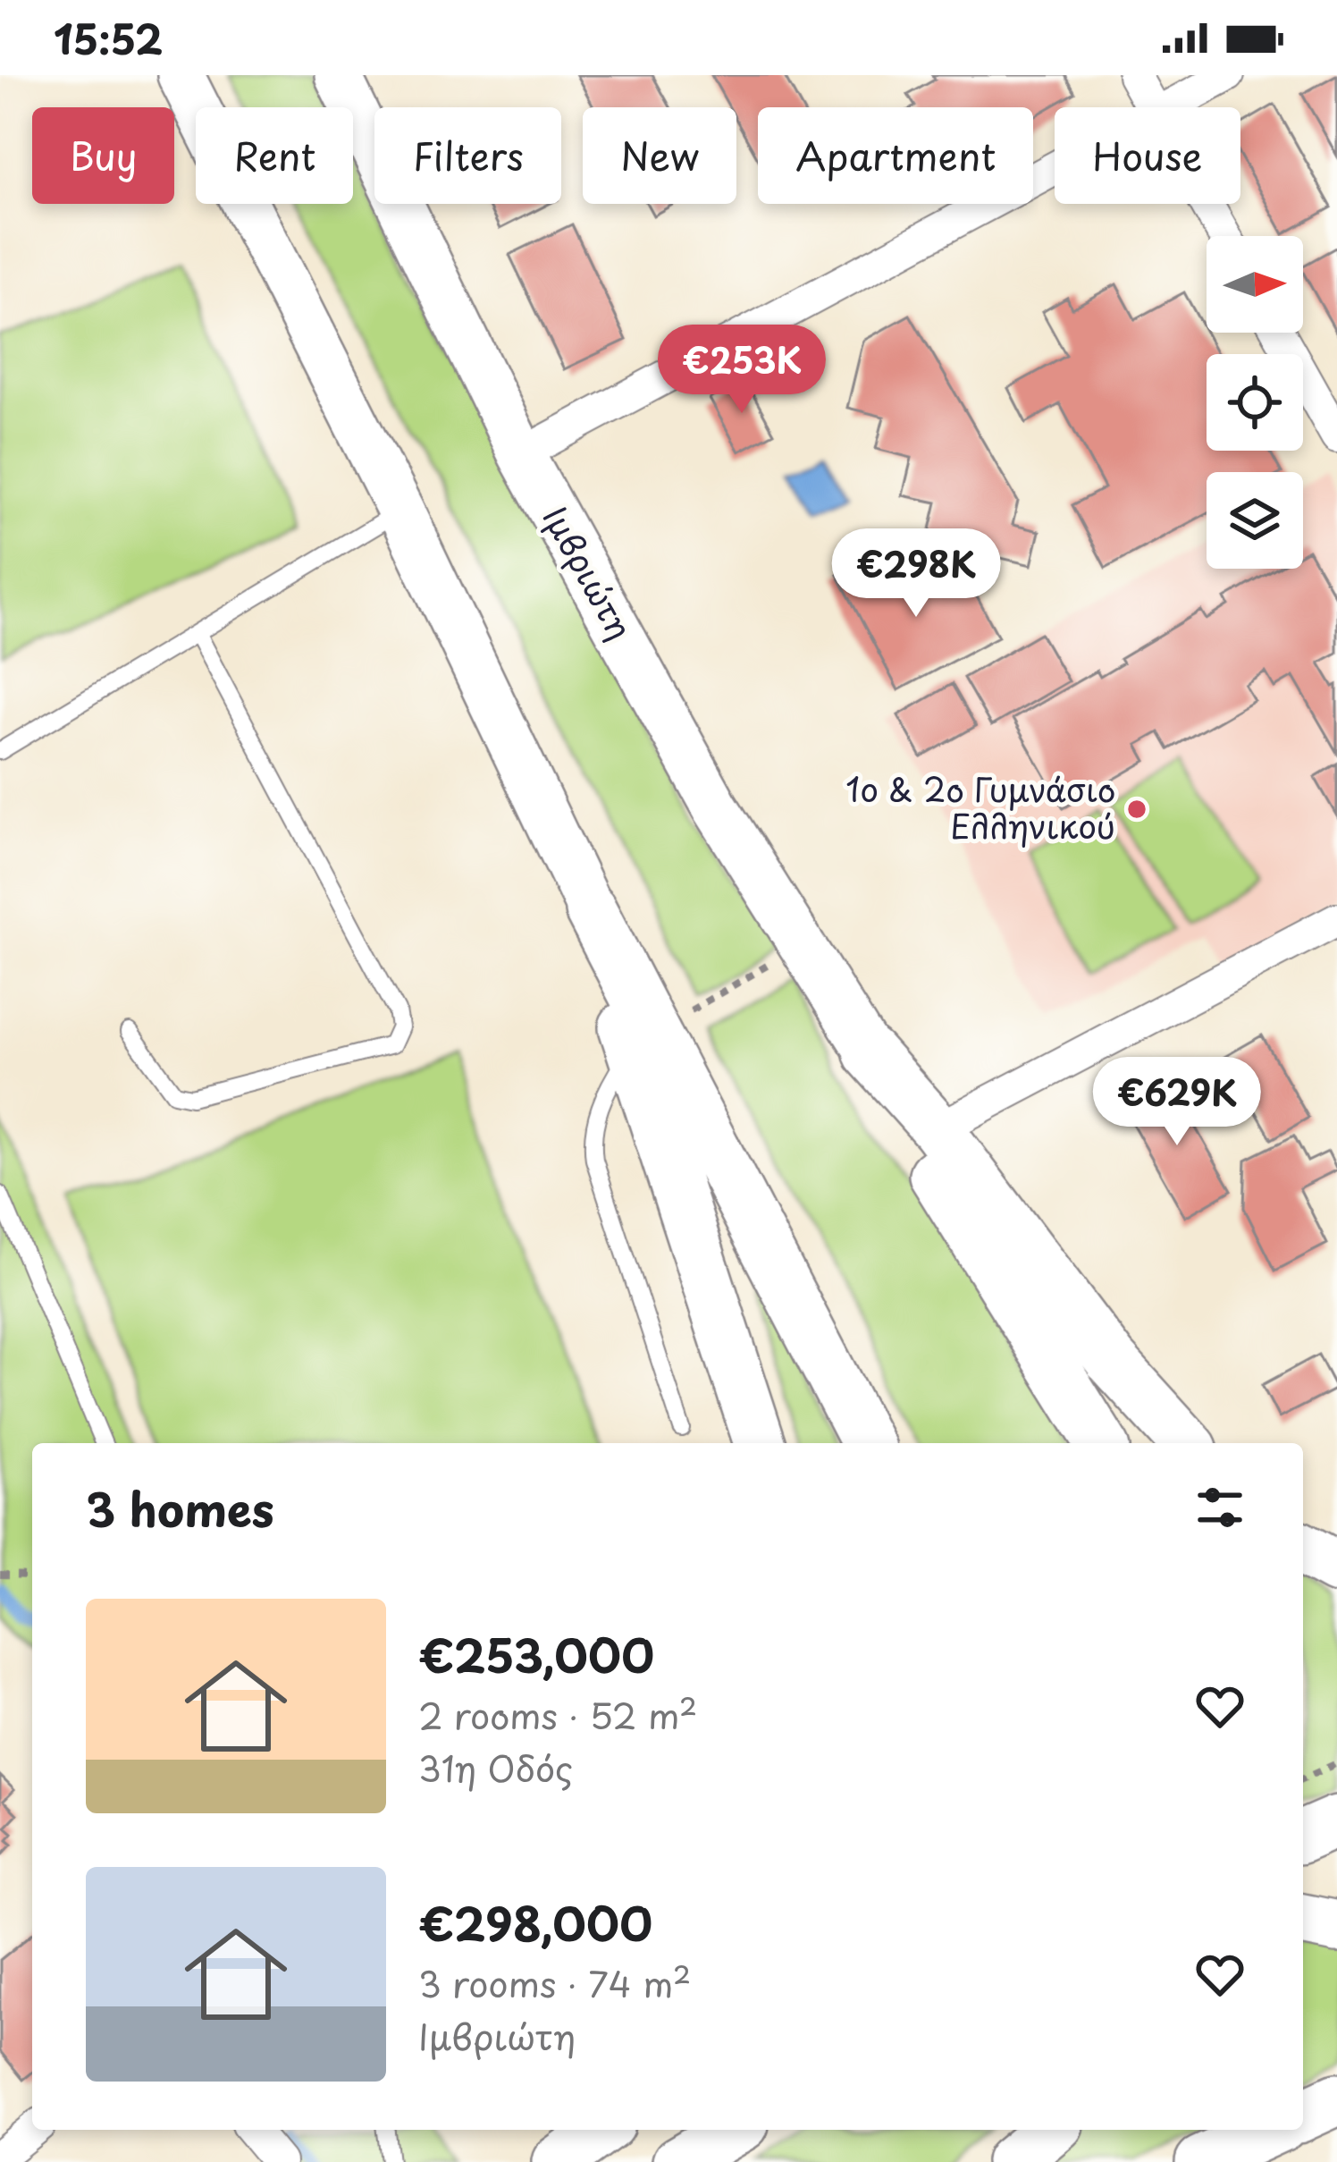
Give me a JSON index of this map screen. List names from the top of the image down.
{
  "streets": {
    "street": ["Ιμβριώτη"]
  },
  "places": ["1ο & 2ο Γυμνάσιο Ελληνικού"],
  "north": "right",
  "page": {
    "status": "15:52",
    "chip": [
      "Buy",
      "Rent",
      "Filters",
      "New",
      "Apartment",
      "House"
    ],
    "price": ["€253K", "€298K", "€629K"],
    "heading": "3 homes",
    "list": [
      {
        "name": "€253,000",
        "note": "2 rooms · 52 m² · 31η Οδός"
      },
      {
        "name": "€298,000",
        "note": "3 rooms · 74 m² · Ιμβριώτη"
      }
    ]
  }
}
